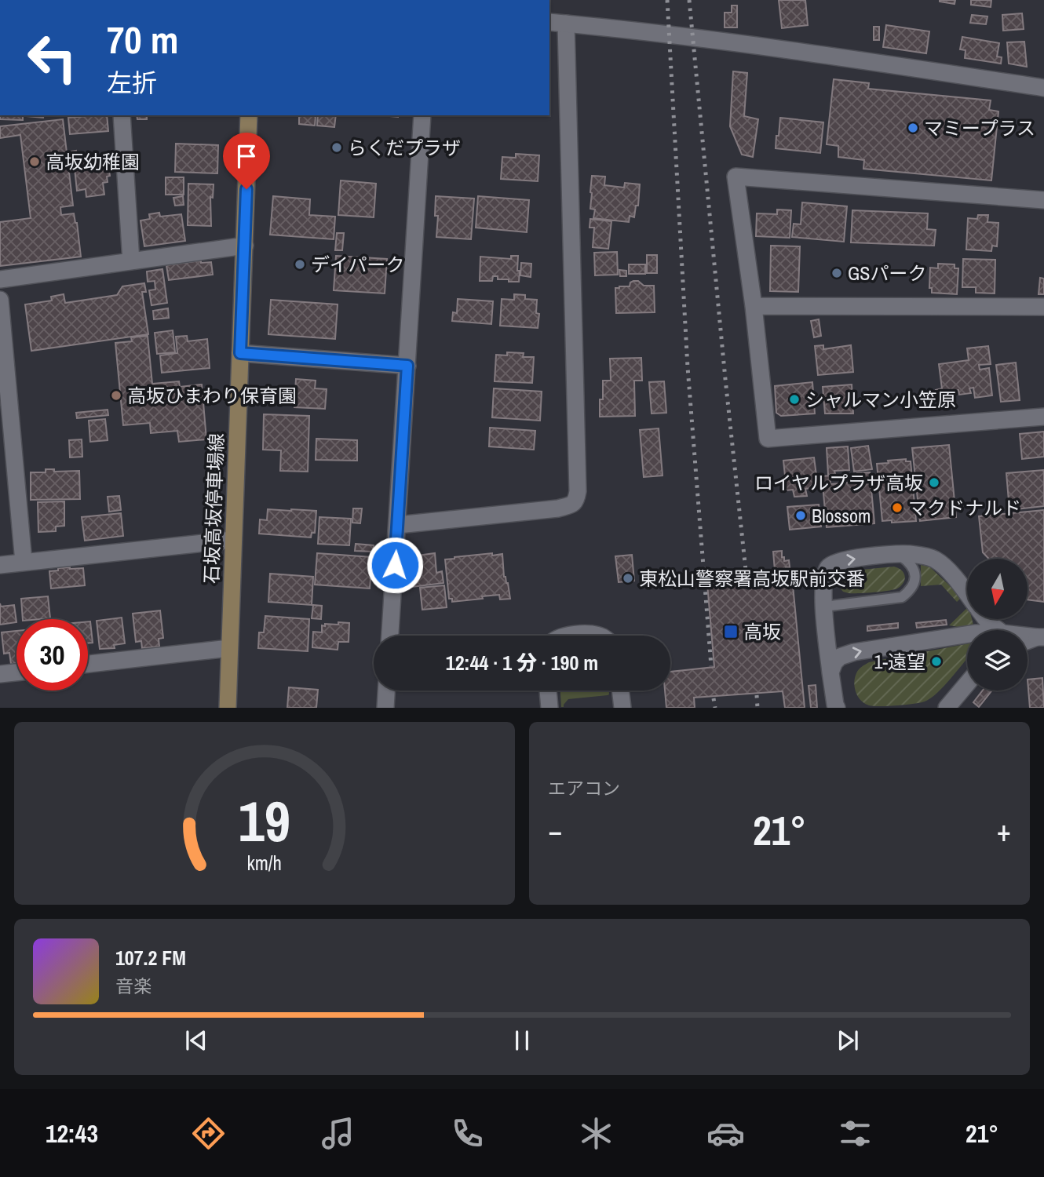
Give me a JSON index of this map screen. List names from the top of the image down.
{
  "streets": {
    "main road": ["石坂高坂停車場線"]
  },
  "places": {
    "other": [
      "マミープラス",
      "らくだプラザ",
      "高坂幼稚園",
      "デイパーク",
      "GSパーク",
      "高坂ひまわり保育園",
      "シャルマン小笠原",
      "ロイヤルプラザ高坂",
      "マクドナルド",
      "Blossom",
      "東松山警察署高坂駅前交番",
      "1-遠望"
    ],
    "transit": ["高坂"]
  },
  "north": "bottom",
  "page": {
    "turn": ["70 m", "左折"],
    "limit": "30",
    "trip": "12:44 · 1 分 · 190 m",
    "tile": "エアコン",
    "heat": ["−", "21°", "+"],
    "song": ["107.2 FM", "音楽"],
    "tabs": ["12:43", "21°"],
    "gauge": ["19", "km/h"]
  }
}
